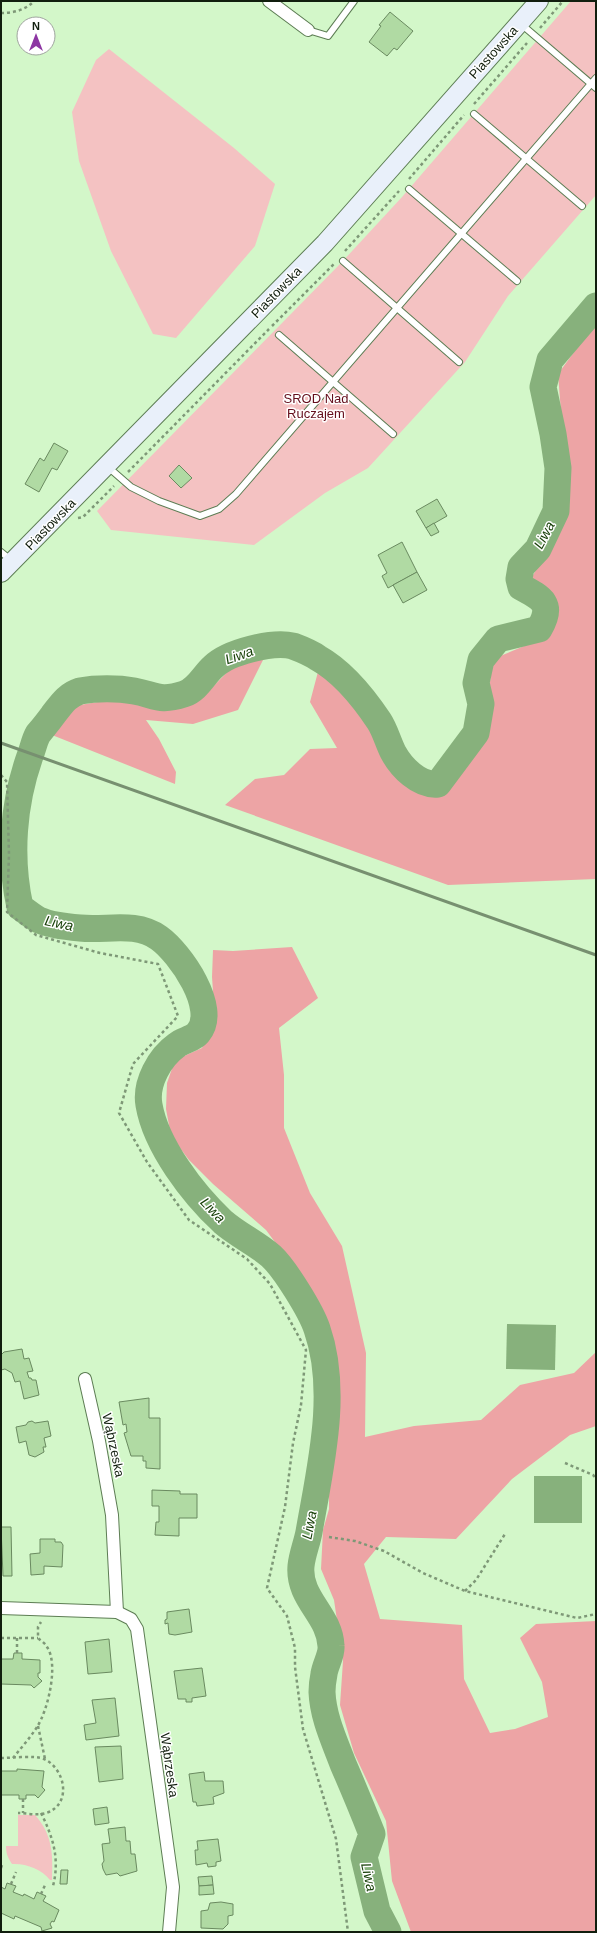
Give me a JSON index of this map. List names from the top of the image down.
{
  "streets": {
    "street": ["Piastowska", "Wąbrzeska"]
  },
  "water": ["Liwa"],
  "parks": ["SROD Nad Ruczajem"],
  "north": "top"
}
